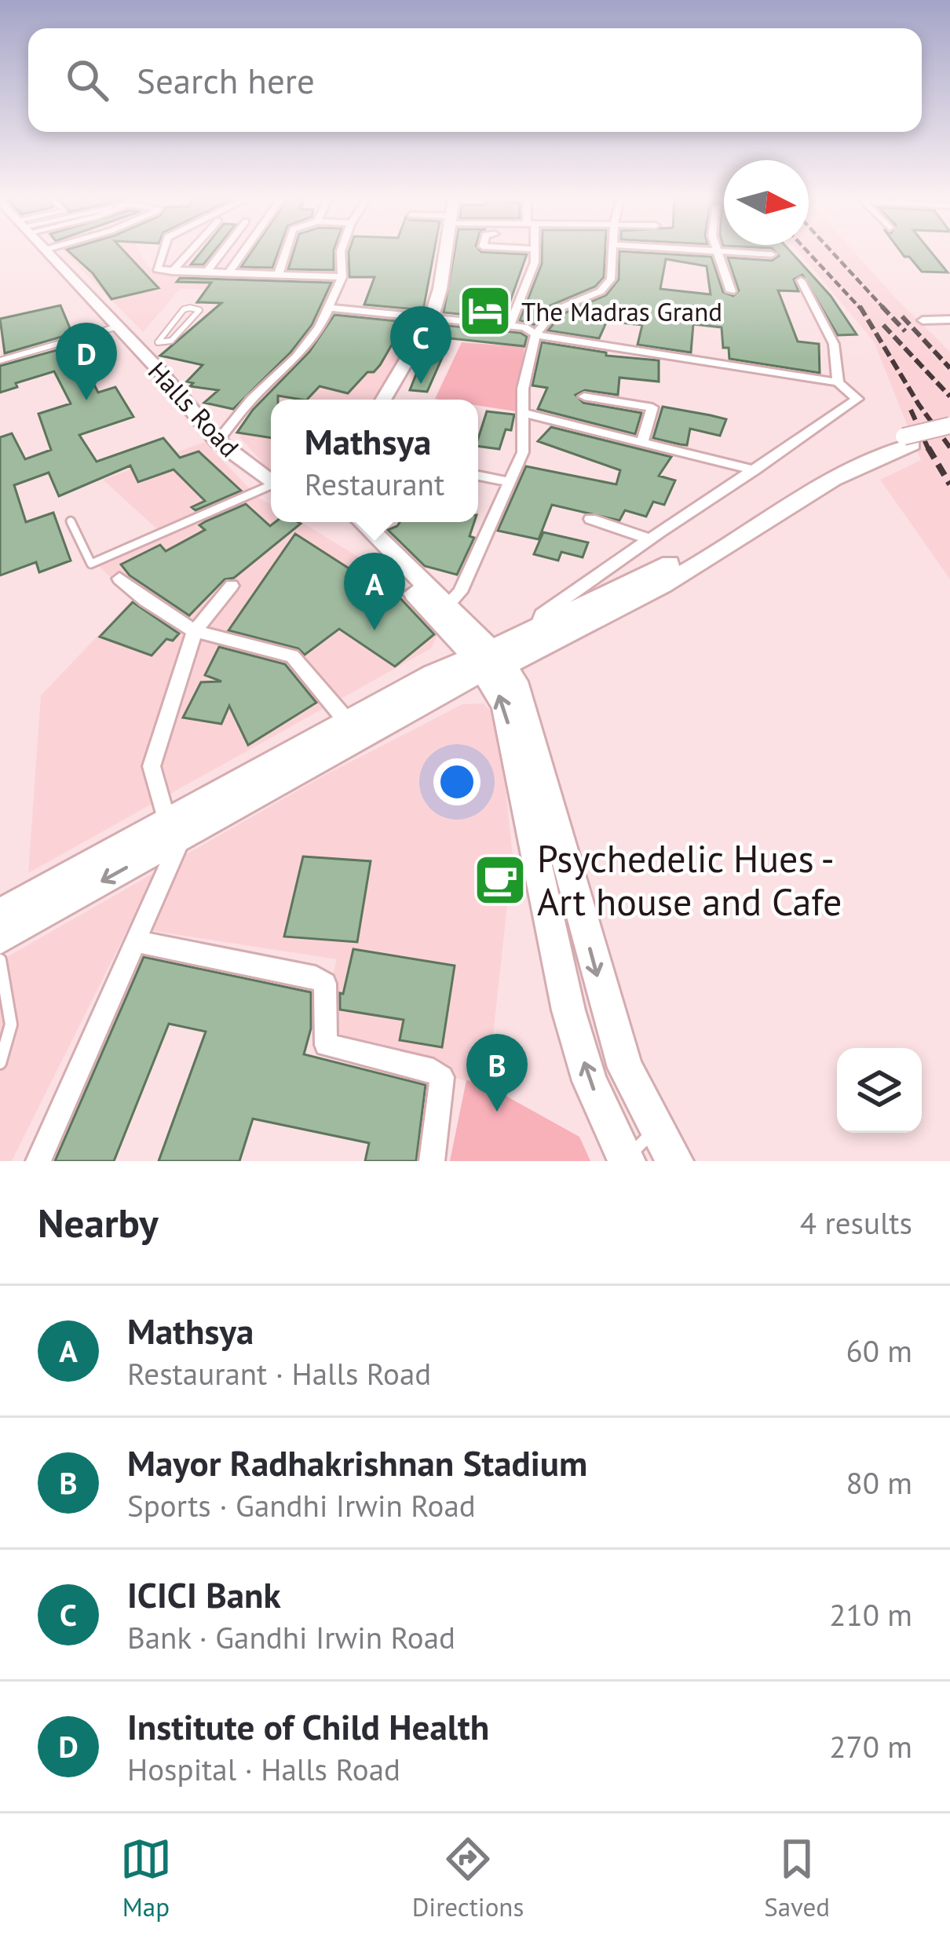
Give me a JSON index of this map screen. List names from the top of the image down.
{
  "streets": {
    "main road": ["Halls Road"]
  },
  "places": {
    "hotel": ["The Madras Grand"],
    "cafe": ["Psychedelic Hues - Art house and Cafe"]
  },
  "north": "right",
  "page": {
    "search": "Search here",
    "pins": [
      "C",
      "D",
      "A",
      "B"
    ],
    "popup": ["Mathsya", "Restaurant"],
    "heading": ["Nearby", "4 results"],
    "list": [
      {
        "mark": "A",
        "name": "Mathsya",
        "note": "Restaurant · Halls Road",
        "value": "60 m"
      },
      {
        "mark": "B",
        "name": "Mayor Radhakrishnan Stadium",
        "note": "Sports · Gandhi Irwin Road",
        "value": "80 m"
      },
      {
        "mark": "C",
        "name": "ICICI Bank",
        "note": "Bank · Gandhi Irwin Road",
        "value": "210 m"
      },
      {
        "mark": "D",
        "name": "Institute of Child Health",
        "note": "Hospital · Halls Road",
        "value": "270 m"
      }
    ],
    "nav": ["Map", "Directions", "Saved"]
  }
}
